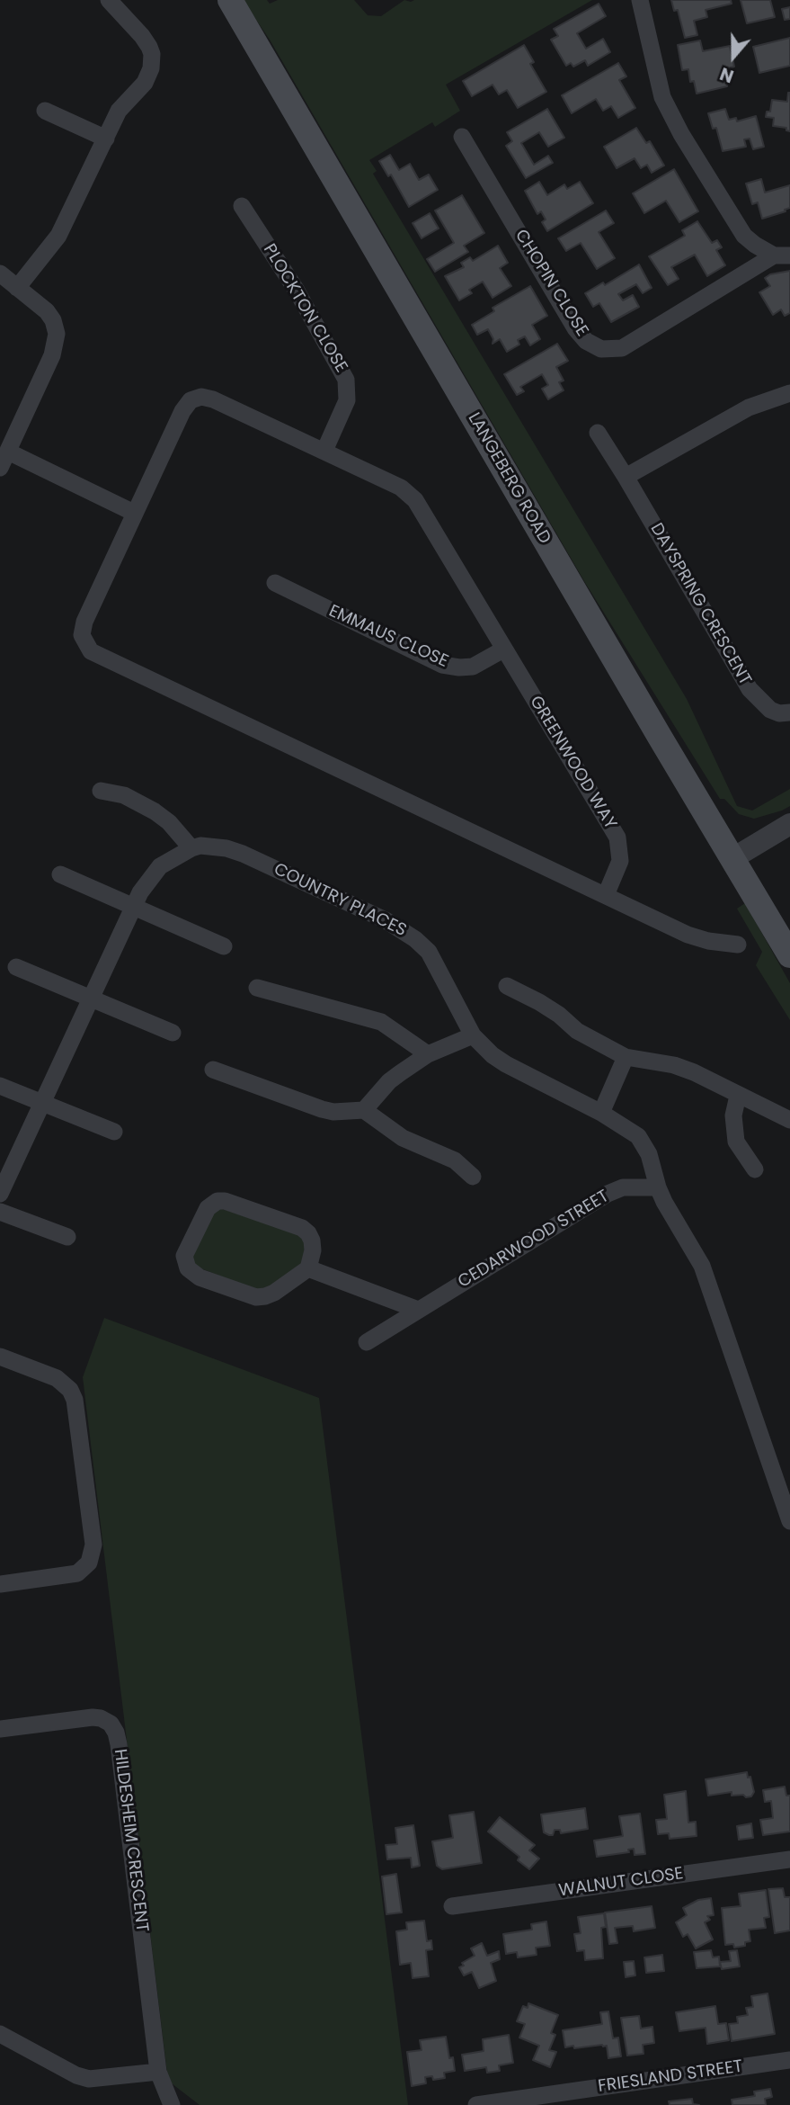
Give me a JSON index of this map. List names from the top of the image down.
{
  "streets": {
    "main road": ["LANGEBERG ROAD"],
    "street": [
      "CHOPIN CLOSE",
      "PLOCKTON CLOSE",
      "DAYSPRING CRESCENT",
      "EMMAUS CLOSE",
      "GREENWOOD WAY",
      "COUNTRY PLACES",
      "CEDARWOOD STREET",
      "HILDESHEIM CRESCENT",
      "WALNUT CLOSE",
      "FRIESLAND STREET"
    ]
  },
  "crossings": [
    ["PLOCKTON CLOSE", "GREENWOOD WAY"],
    ["EMMAUS CLOSE", "GREENWOOD WAY"],
    ["COUNTRY PLACES", "CEDARWOOD STREET"]
  ],
  "north": "bottom"
}
